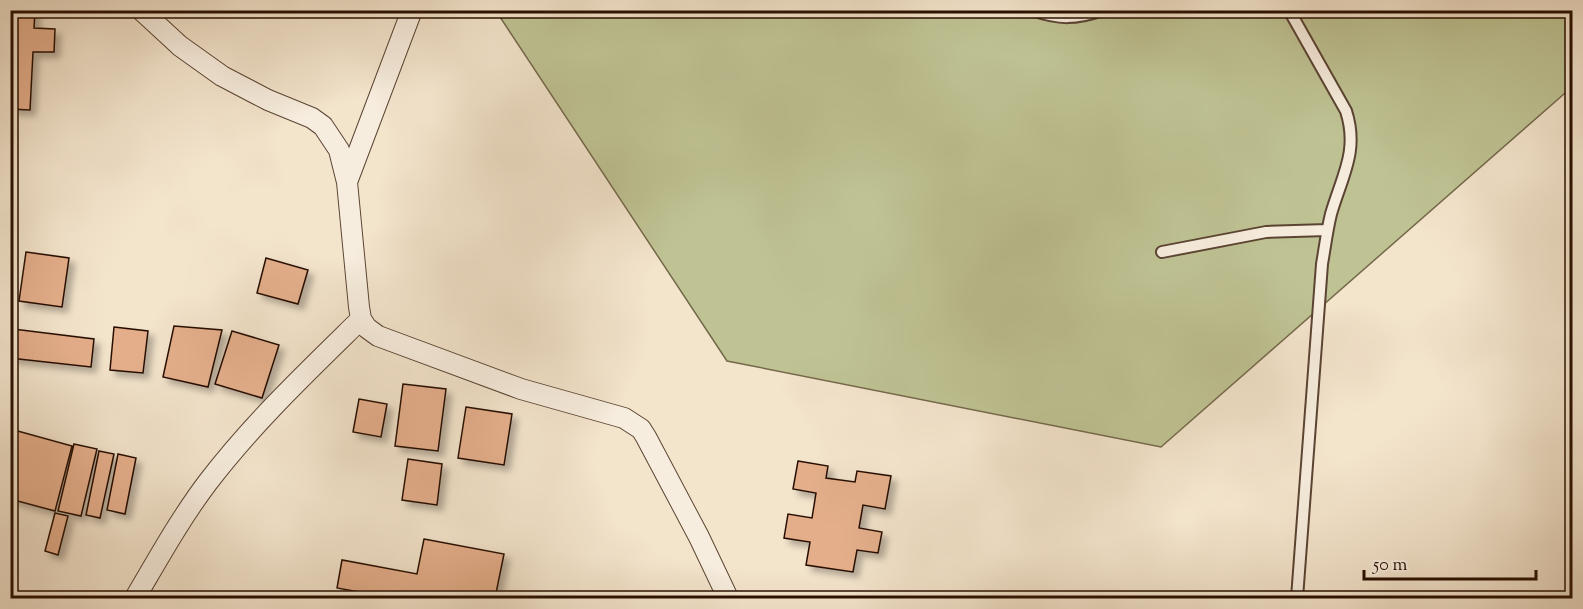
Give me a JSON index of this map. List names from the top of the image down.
{
  "scale_bar": "50 m"
}
